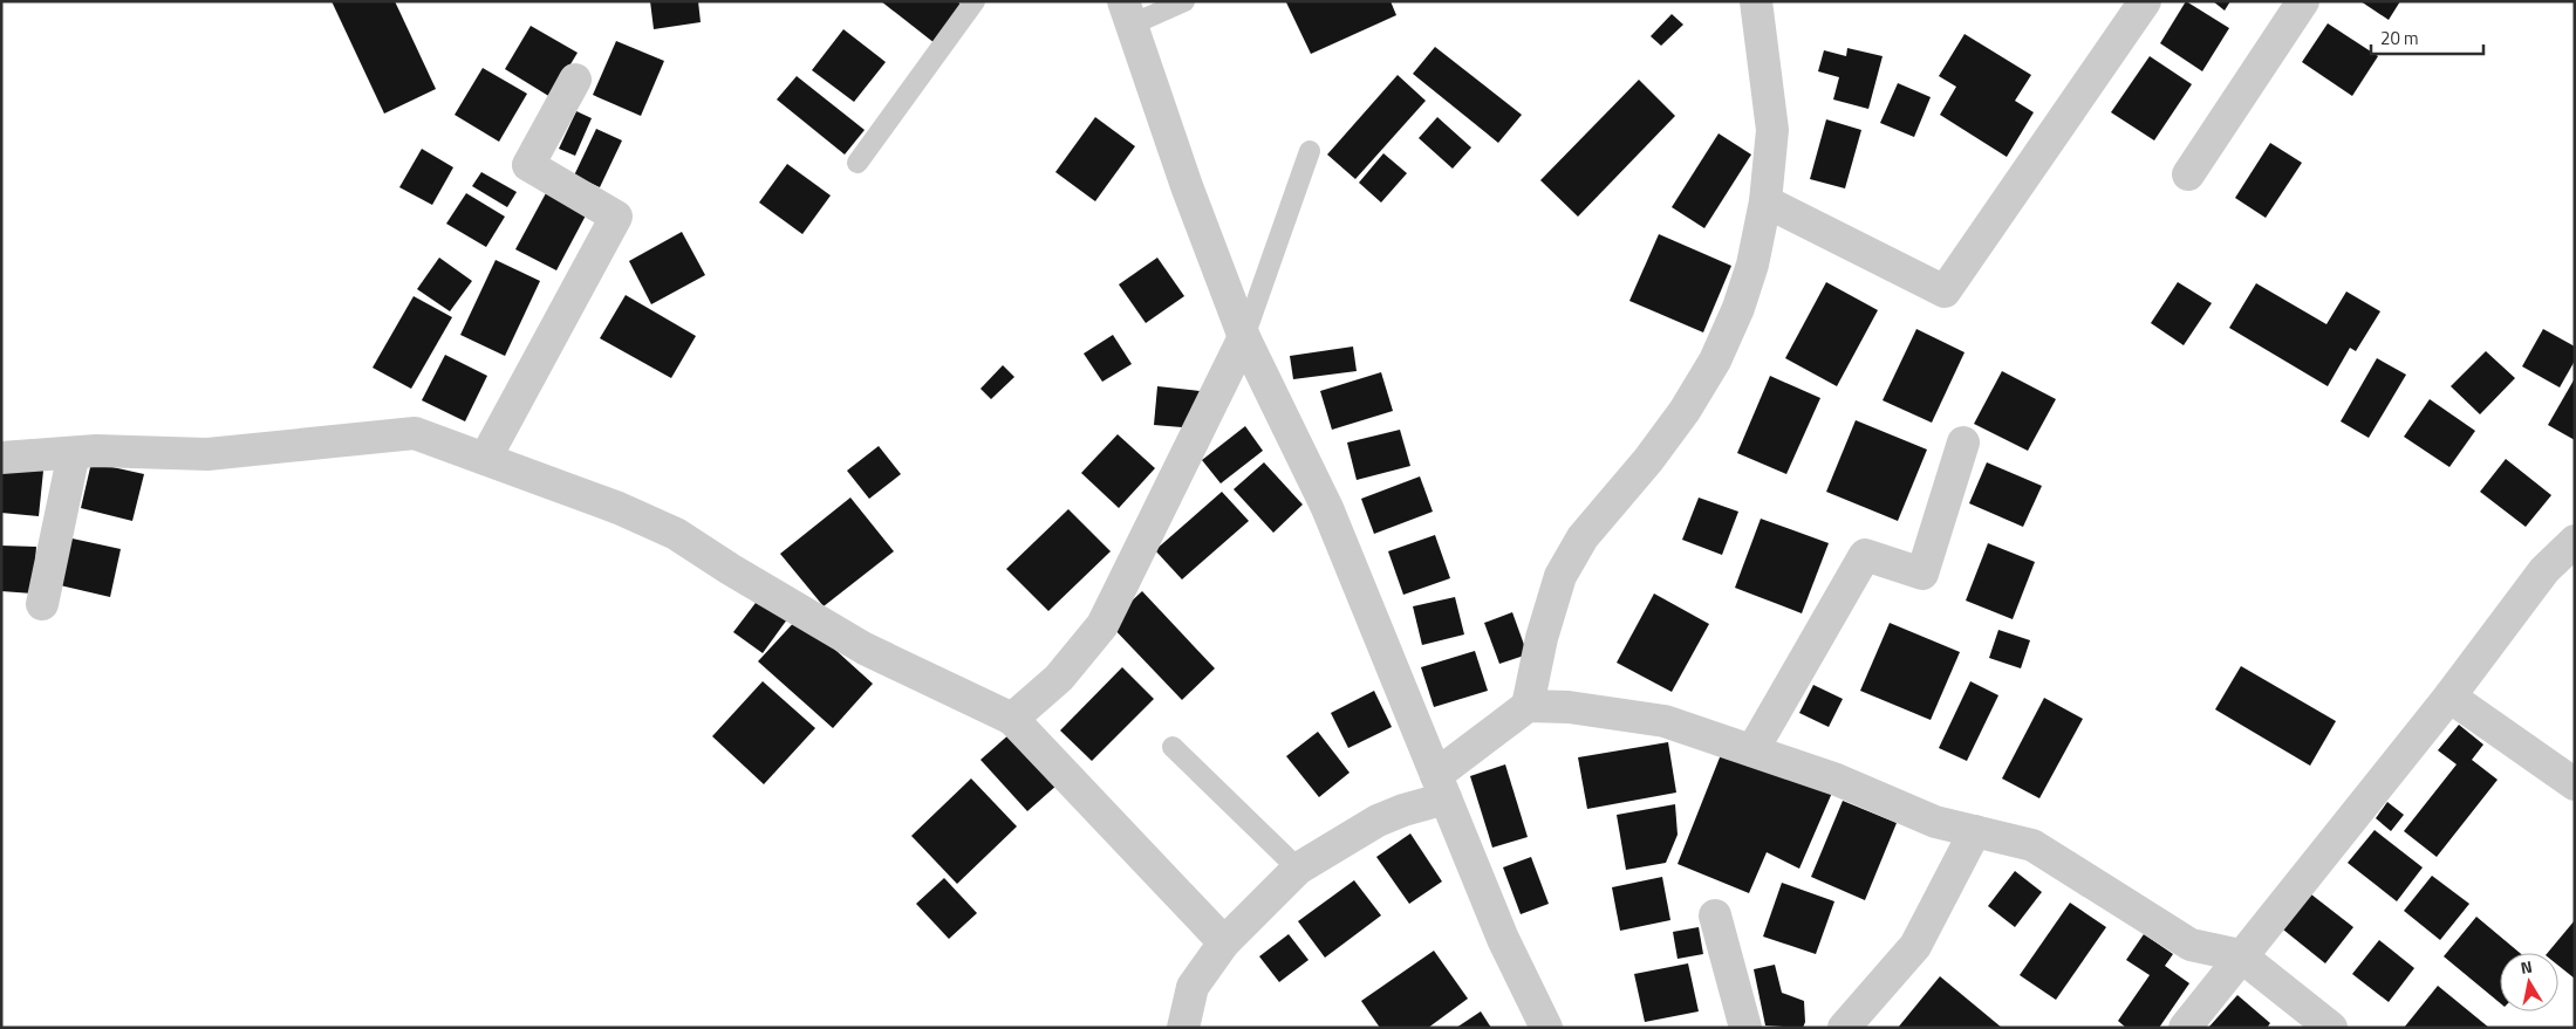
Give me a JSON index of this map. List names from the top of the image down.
{
  "scale_bar": "20 m",
  "north": "top"
}
